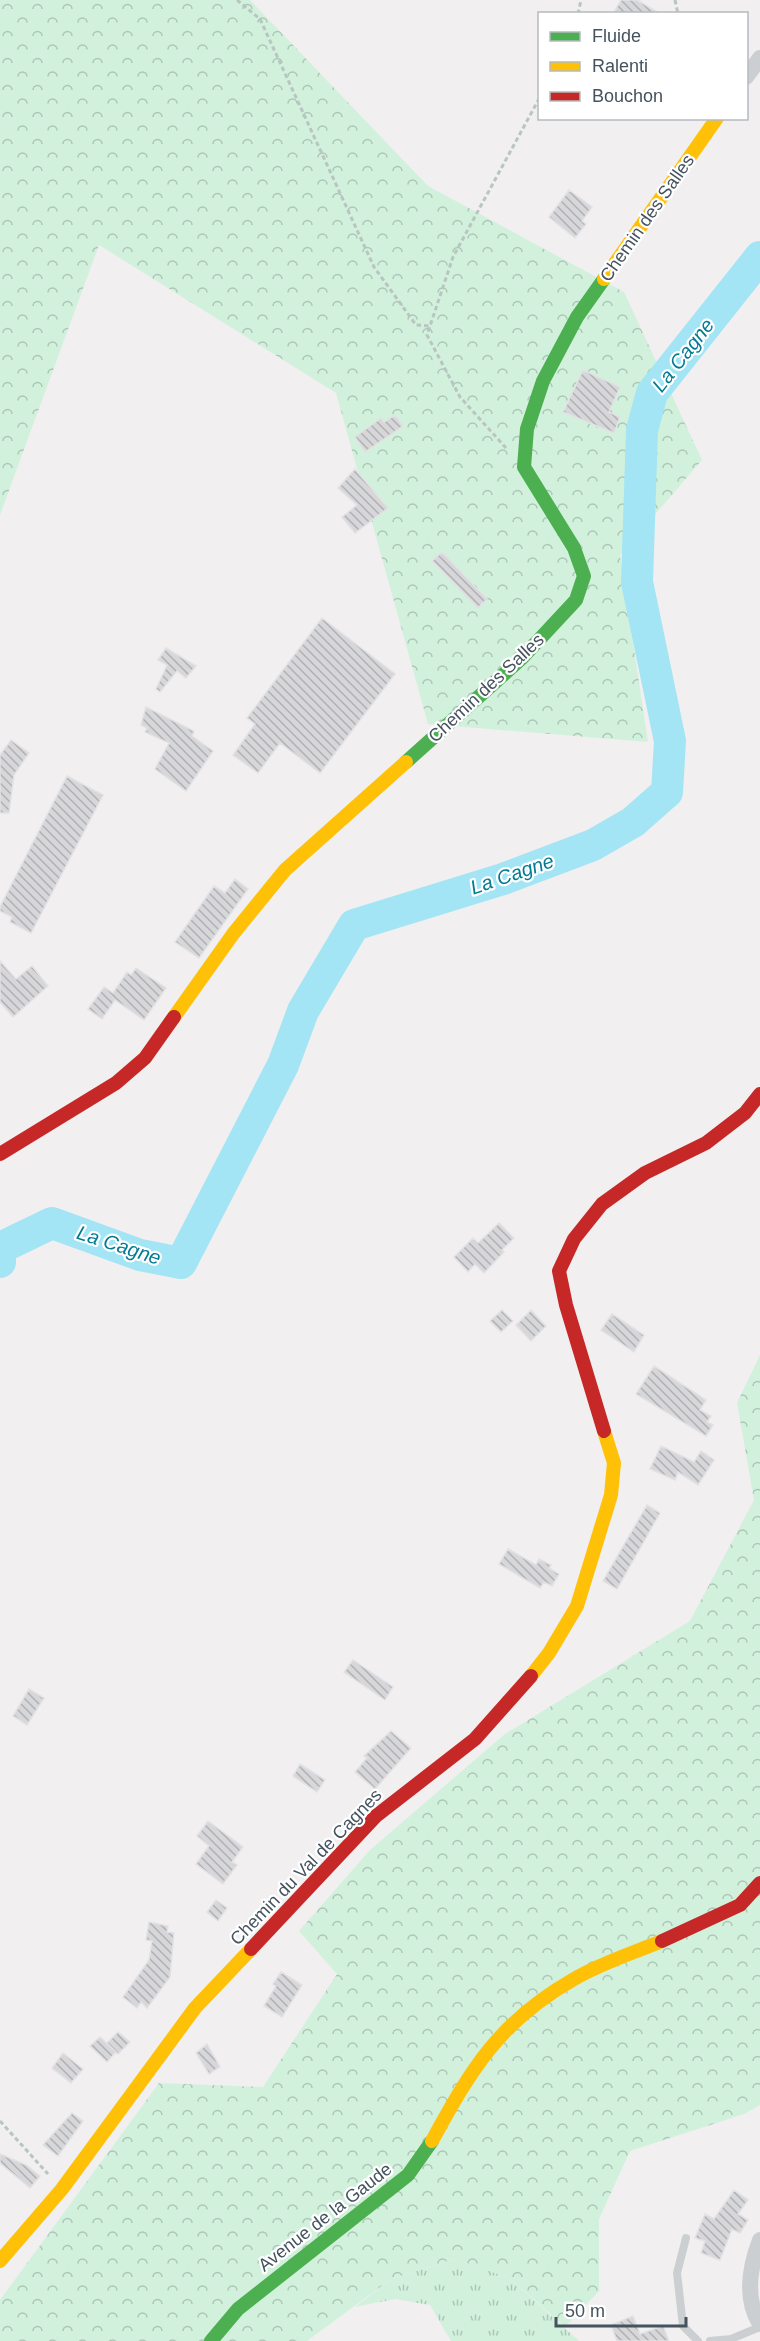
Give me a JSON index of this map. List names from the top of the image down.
{
  "streets": {
    "street": ["Chemin des Salles", "Chemin du Val de Cagnes", "Avenue de la Gaude"]
  },
  "water": ["La Cagne"],
  "legend": ["Fluide", "Ralenti", "Bouchon"],
  "scale_bar": "50 m"
}
